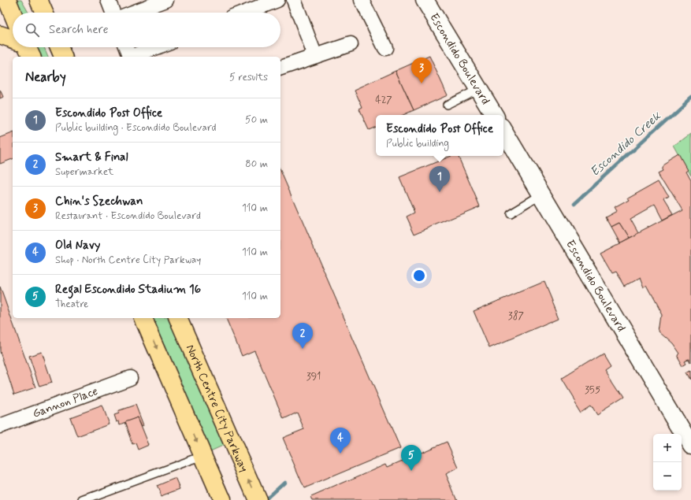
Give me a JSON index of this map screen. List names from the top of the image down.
{
  "streets": {
    "highway": ["North Centre City Parkway"],
    "main road": ["Escondido Boulevard"],
    "street": ["Gannon Place"]
  },
  "water": ["Escondido Creek"],
  "house_numbers": [
    "427",
    "387",
    "391",
    "355"
  ],
  "page": {
    "search": "Search here",
    "heading": ["Nearby", "5 results"],
    "pins": [
      "3",
      "1",
      "2",
      "4",
      "5"
    ],
    "list": [
      {
        "mark": "1",
        "name": "Escondido Post Office",
        "note": "Public building · Escondido Boulevard",
        "value": "50 m"
      },
      {
        "mark": "2",
        "name": "Smart & Final",
        "note": "Supermarket",
        "value": "80 m"
      },
      {
        "mark": "3",
        "name": "Chin's Szechwan",
        "note": "Restaurant · Escondido Boulevard",
        "value": "110 m"
      },
      {
        "mark": "4",
        "name": "Old Navy",
        "note": "Shop · North Centre City Parkway",
        "value": "110 m"
      },
      {
        "mark": "5",
        "name": "Regal Escondido Stadium 16",
        "note": "Theatre",
        "value": "110 m"
      }
    ],
    "popup": ["Escondido Post Office", "Public building"],
    "map_buttons": ["+", "−"]
  }
}
